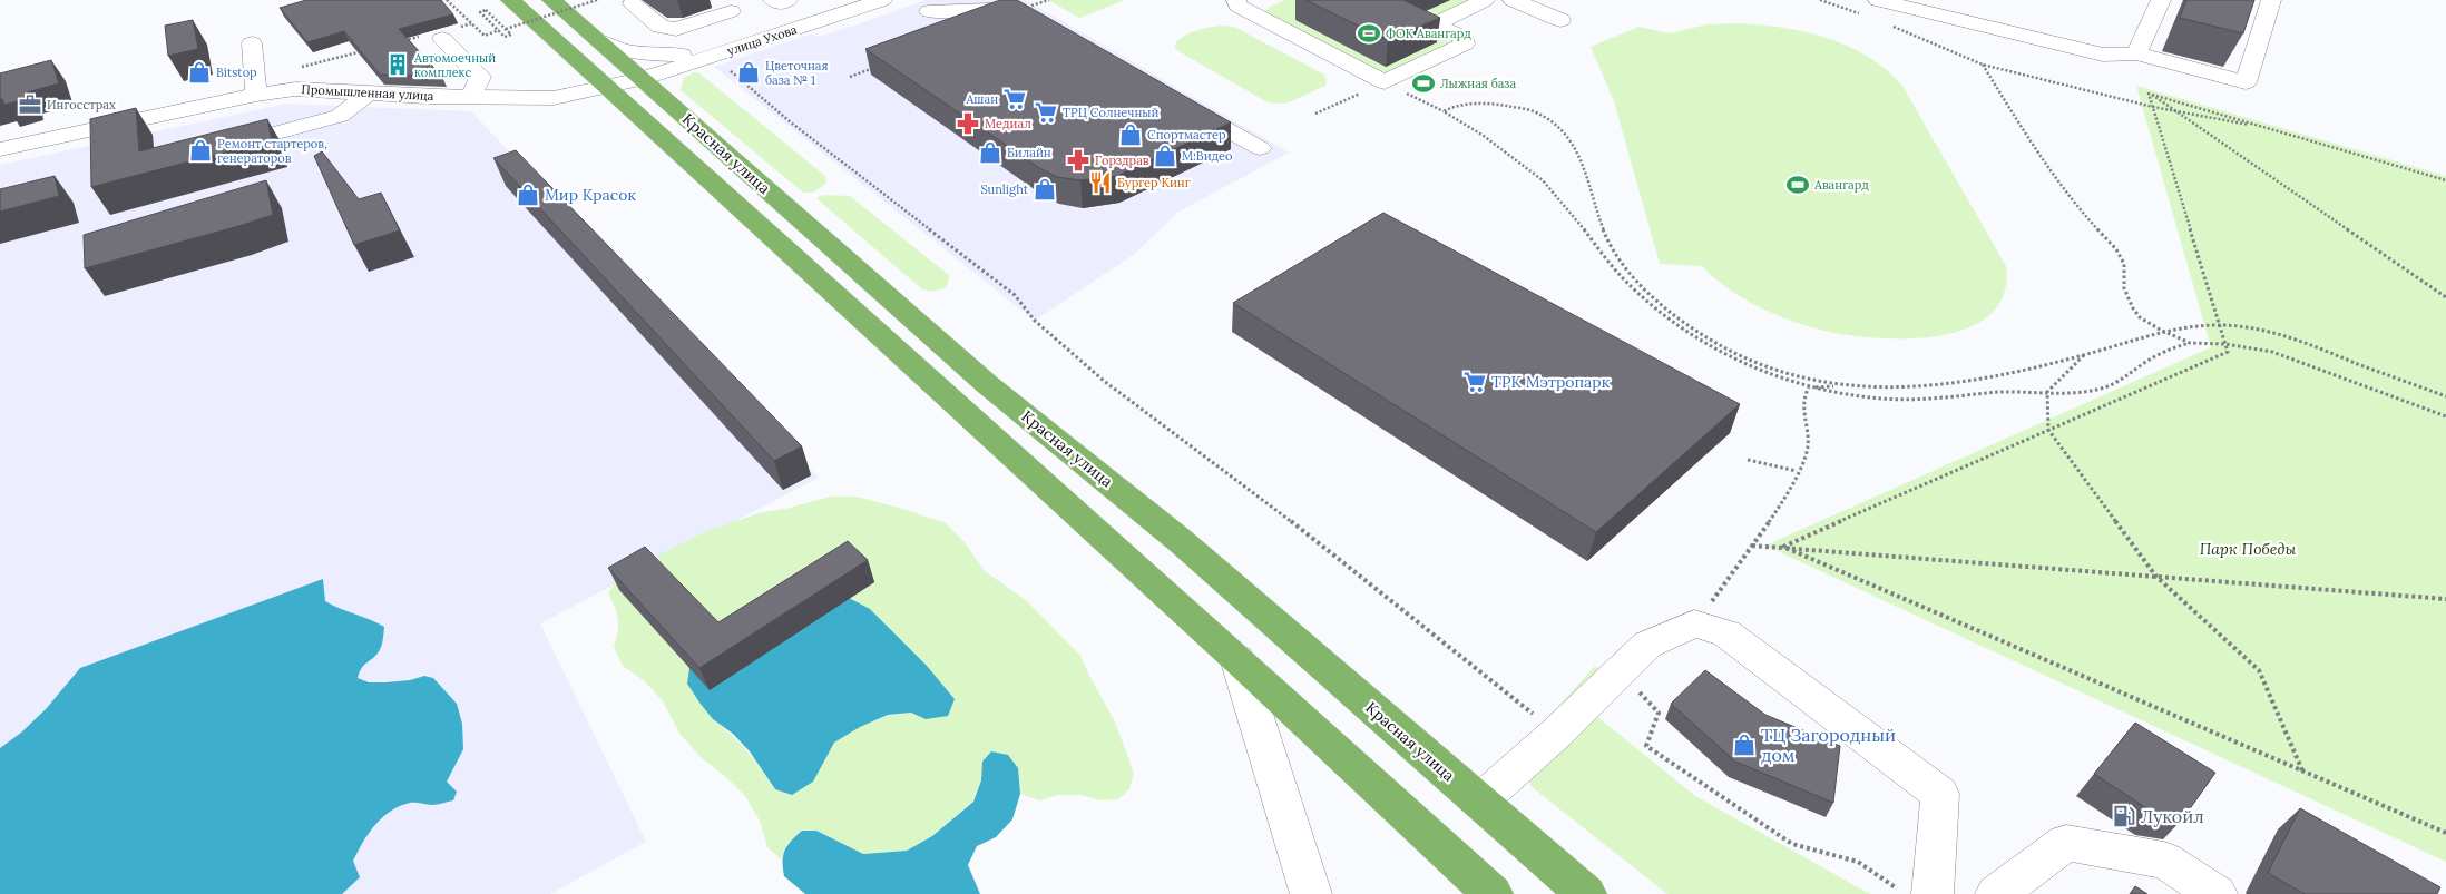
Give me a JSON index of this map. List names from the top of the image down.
{
  "streets": {
    "highway": ["Красная улица"],
    "street": ["улица Ухова", "Промышленная улица"]
  },
  "crossings": [
    ["улица Ухова", "Промышленная улица"],
    ["улица Ухова", "Красная улица"],
    ["Промышленная улица", "Красная улица"]
  ],
  "parks": ["Парк Победы"],
  "places": {
    "sports": ["ФОК Авангард", "Лыжная база", "Авангард"],
    "building": ["Автомоечный комплекс"],
    "shop": [
      "Bitstop",
      "Цветочная база № 1",
      "Спортмастер",
      "Ремонт стартеров, генераторов",
      "Билайн",
      "М.Видео",
      "Sunlight",
      "Мир Красок",
      "ТЦ Загородный дом"
    ],
    "supermarket": ["Ашан", "ТРЦ Солнечный", "ТРК Мэтропарк"],
    "office": ["Ингосстрах"],
    "pharmacy": ["Медиал", "Горздрав"],
    "restaurant": ["Бургер Кинг"],
    "fuel station": ["Лукойл"]
  }
}
